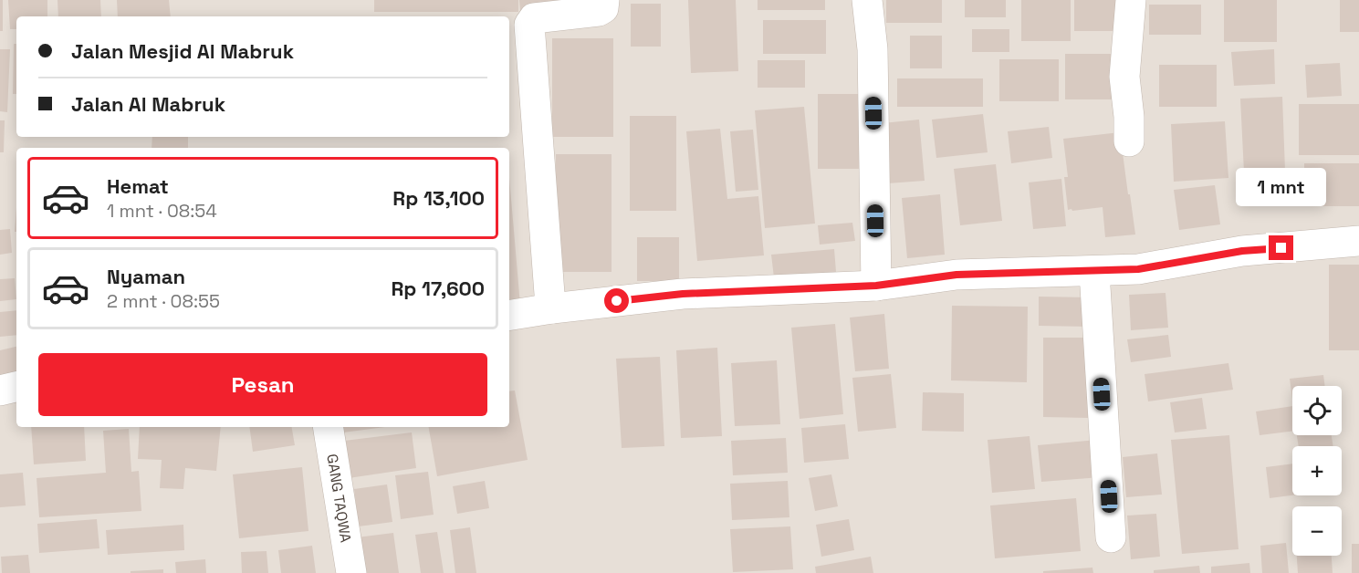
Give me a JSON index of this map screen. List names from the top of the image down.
{
  "streets": {
    "street": ["GANG TAQWA"]
  },
  "page": {
    "banner": ["Jalan Mesjid Al Mabruk", "Jalan Al Mabruk"],
    "list": [
      {
        "name": "Hemat",
        "note": "1 mnt · 08:54",
        "value": "Rp 13,100"
      },
      {
        "name": "Nyaman",
        "note": "2 mnt · 08:55",
        "value": "Rp 17,600"
      }
    ],
    "bubble": "1 mnt",
    "buttons": "Pesan",
    "map_buttons": ["+", "−"]
  }
}
